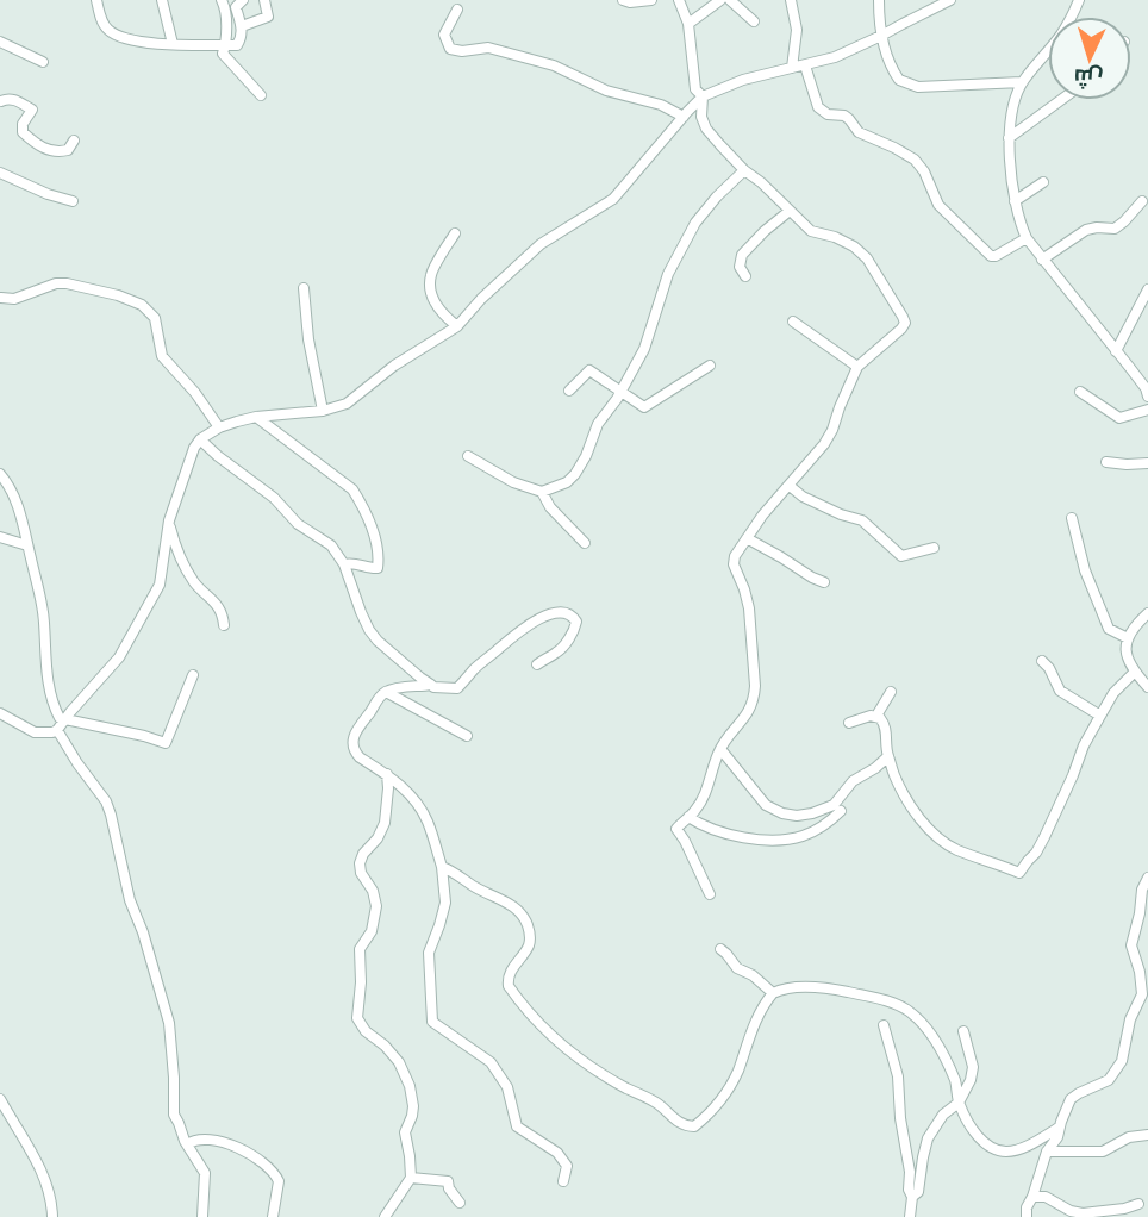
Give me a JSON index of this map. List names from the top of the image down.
{
  "north": "bottom"
}
